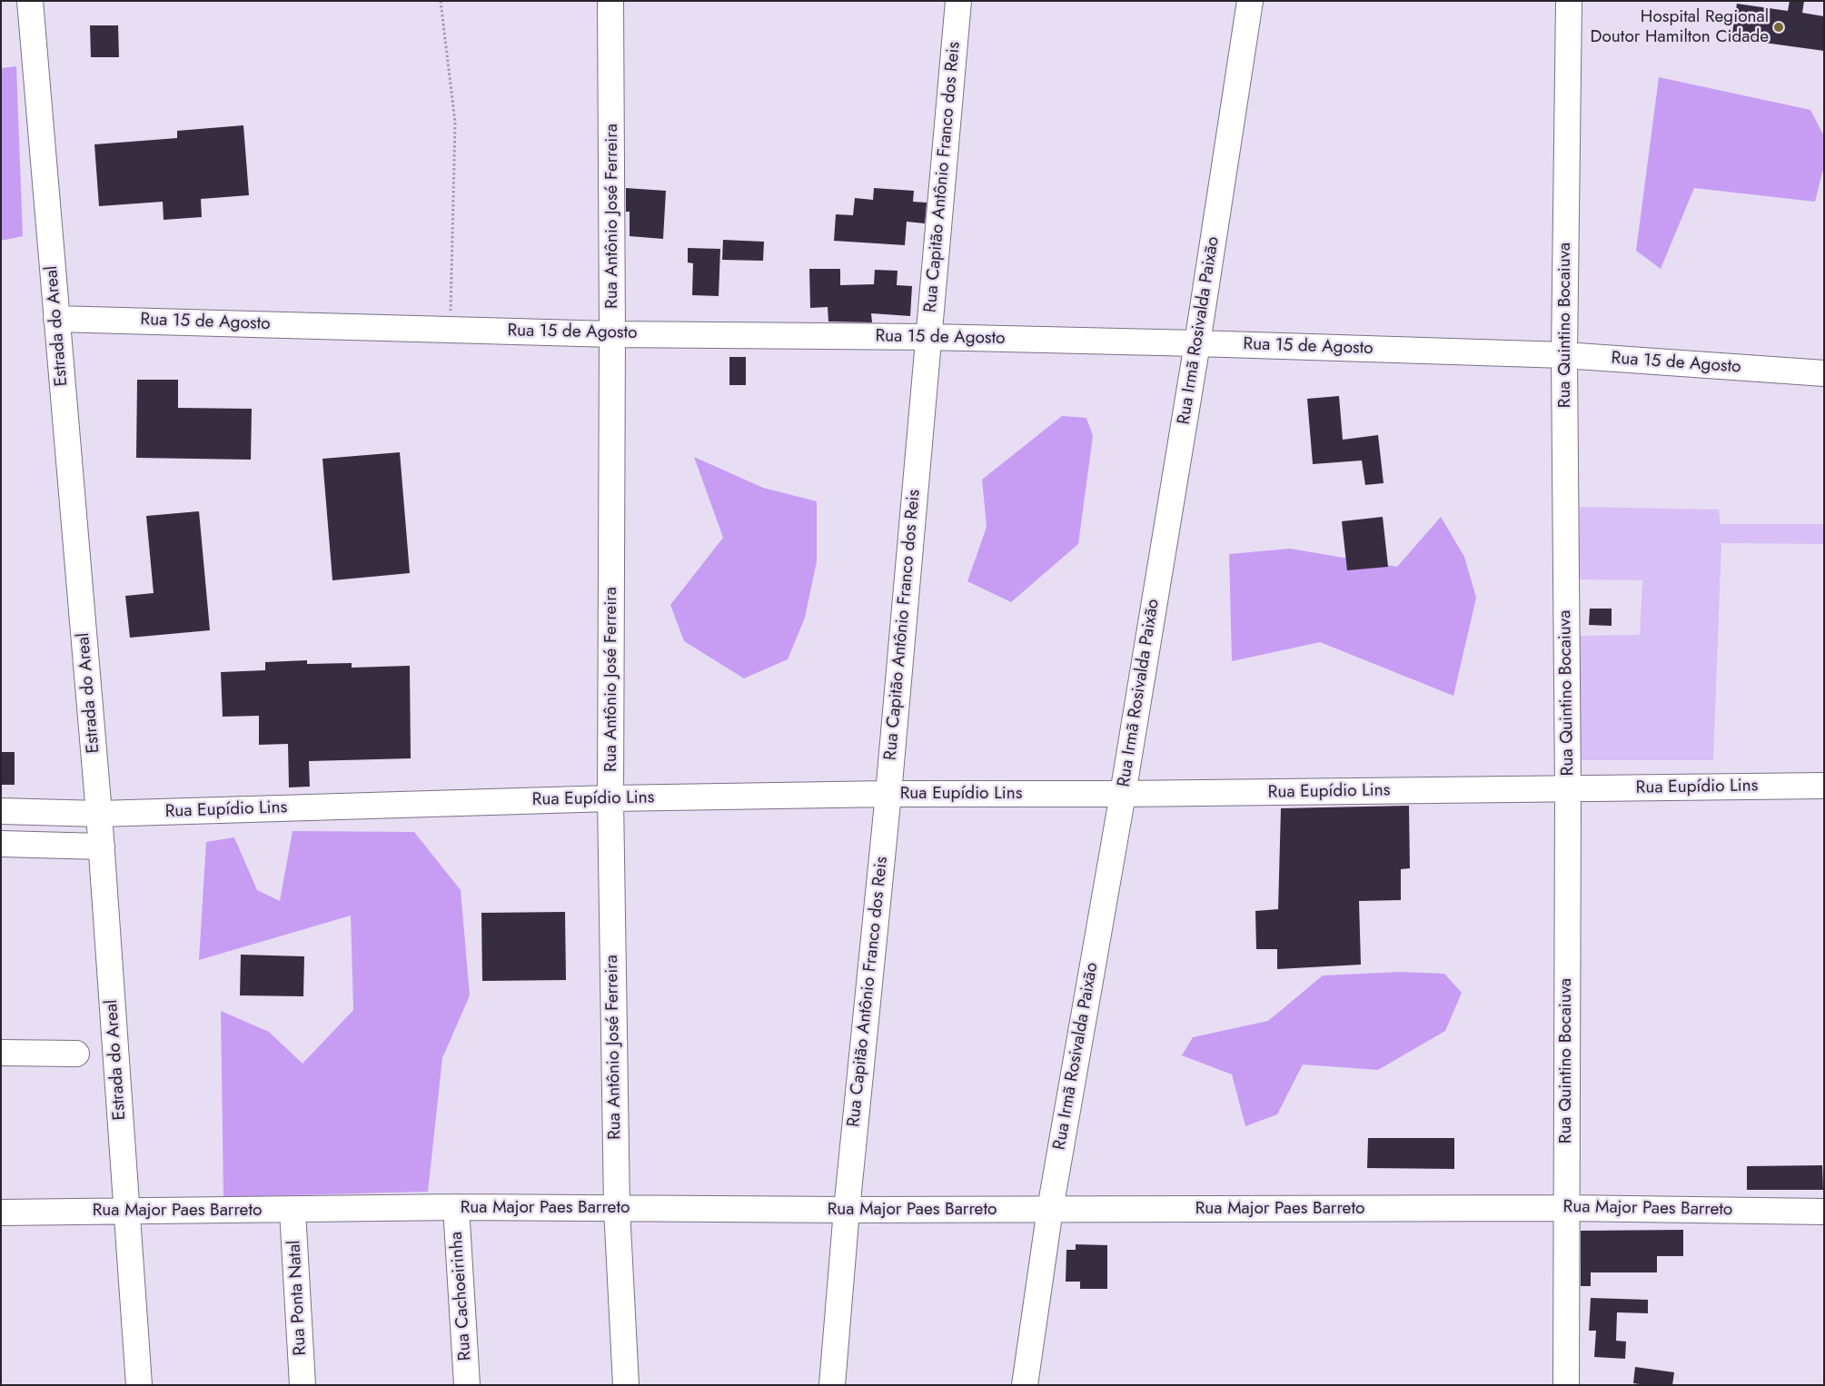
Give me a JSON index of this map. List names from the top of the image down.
{
  "streets": {
    "street": [
      "Rua Capitão Antônio Franco dos Reis",
      "Rua Antônio José Ferreira",
      "Rua 15 de Agosto",
      "Rua Quintino Bocaiuva",
      "Estrada do Areal",
      "Rua Irmã Rosivalda Paixão",
      "Rua Eupídio Lins",
      "Rua Major Paes Barreto",
      "Rua Cachoeirinha",
      "Rua Ponta Natal"
    ]
  },
  "crossings": [
    ["Rua Capitão Antônio Franco dos Reis", "Rua 15 de Agosto"],
    ["Rua Capitão Antônio Franco dos Reis", "Rua Eupídio Lins"],
    ["Rua Capitão Antônio Franco dos Reis", "Rua Major Paes Barreto"],
    ["Rua Antônio José Ferreira", "Rua 15 de Agosto"],
    ["Rua Antônio José Ferreira", "Rua Eupídio Lins"],
    ["Rua Antônio José Ferreira", "Rua Major Paes Barreto"],
    ["Rua 15 de Agosto", "Rua Quintino Bocaiuva"],
    ["Rua 15 de Agosto", "Estrada do Areal"],
    ["Rua 15 de Agosto", "Rua Irmã Rosivalda Paixão"],
    ["Rua Quintino Bocaiuva", "Rua Eupídio Lins"],
    ["Rua Quintino Bocaiuva", "Rua Major Paes Barreto"],
    ["Estrada do Areal", "Rua Eupídio Lins"],
    ["Estrada do Areal", "Rua Major Paes Barreto"],
    ["Rua Irmã Rosivalda Paixão", "Rua Eupídio Lins"],
    ["Rua Irmã Rosivalda Paixão", "Rua Major Paes Barreto"],
    ["Rua Major Paes Barreto", "Rua Cachoeirinha"],
    ["Rua Major Paes Barreto", "Rua Ponta Natal"]
  ],
  "places": ["Hospital Regional Doutor Hamilton Cidade"]
}
